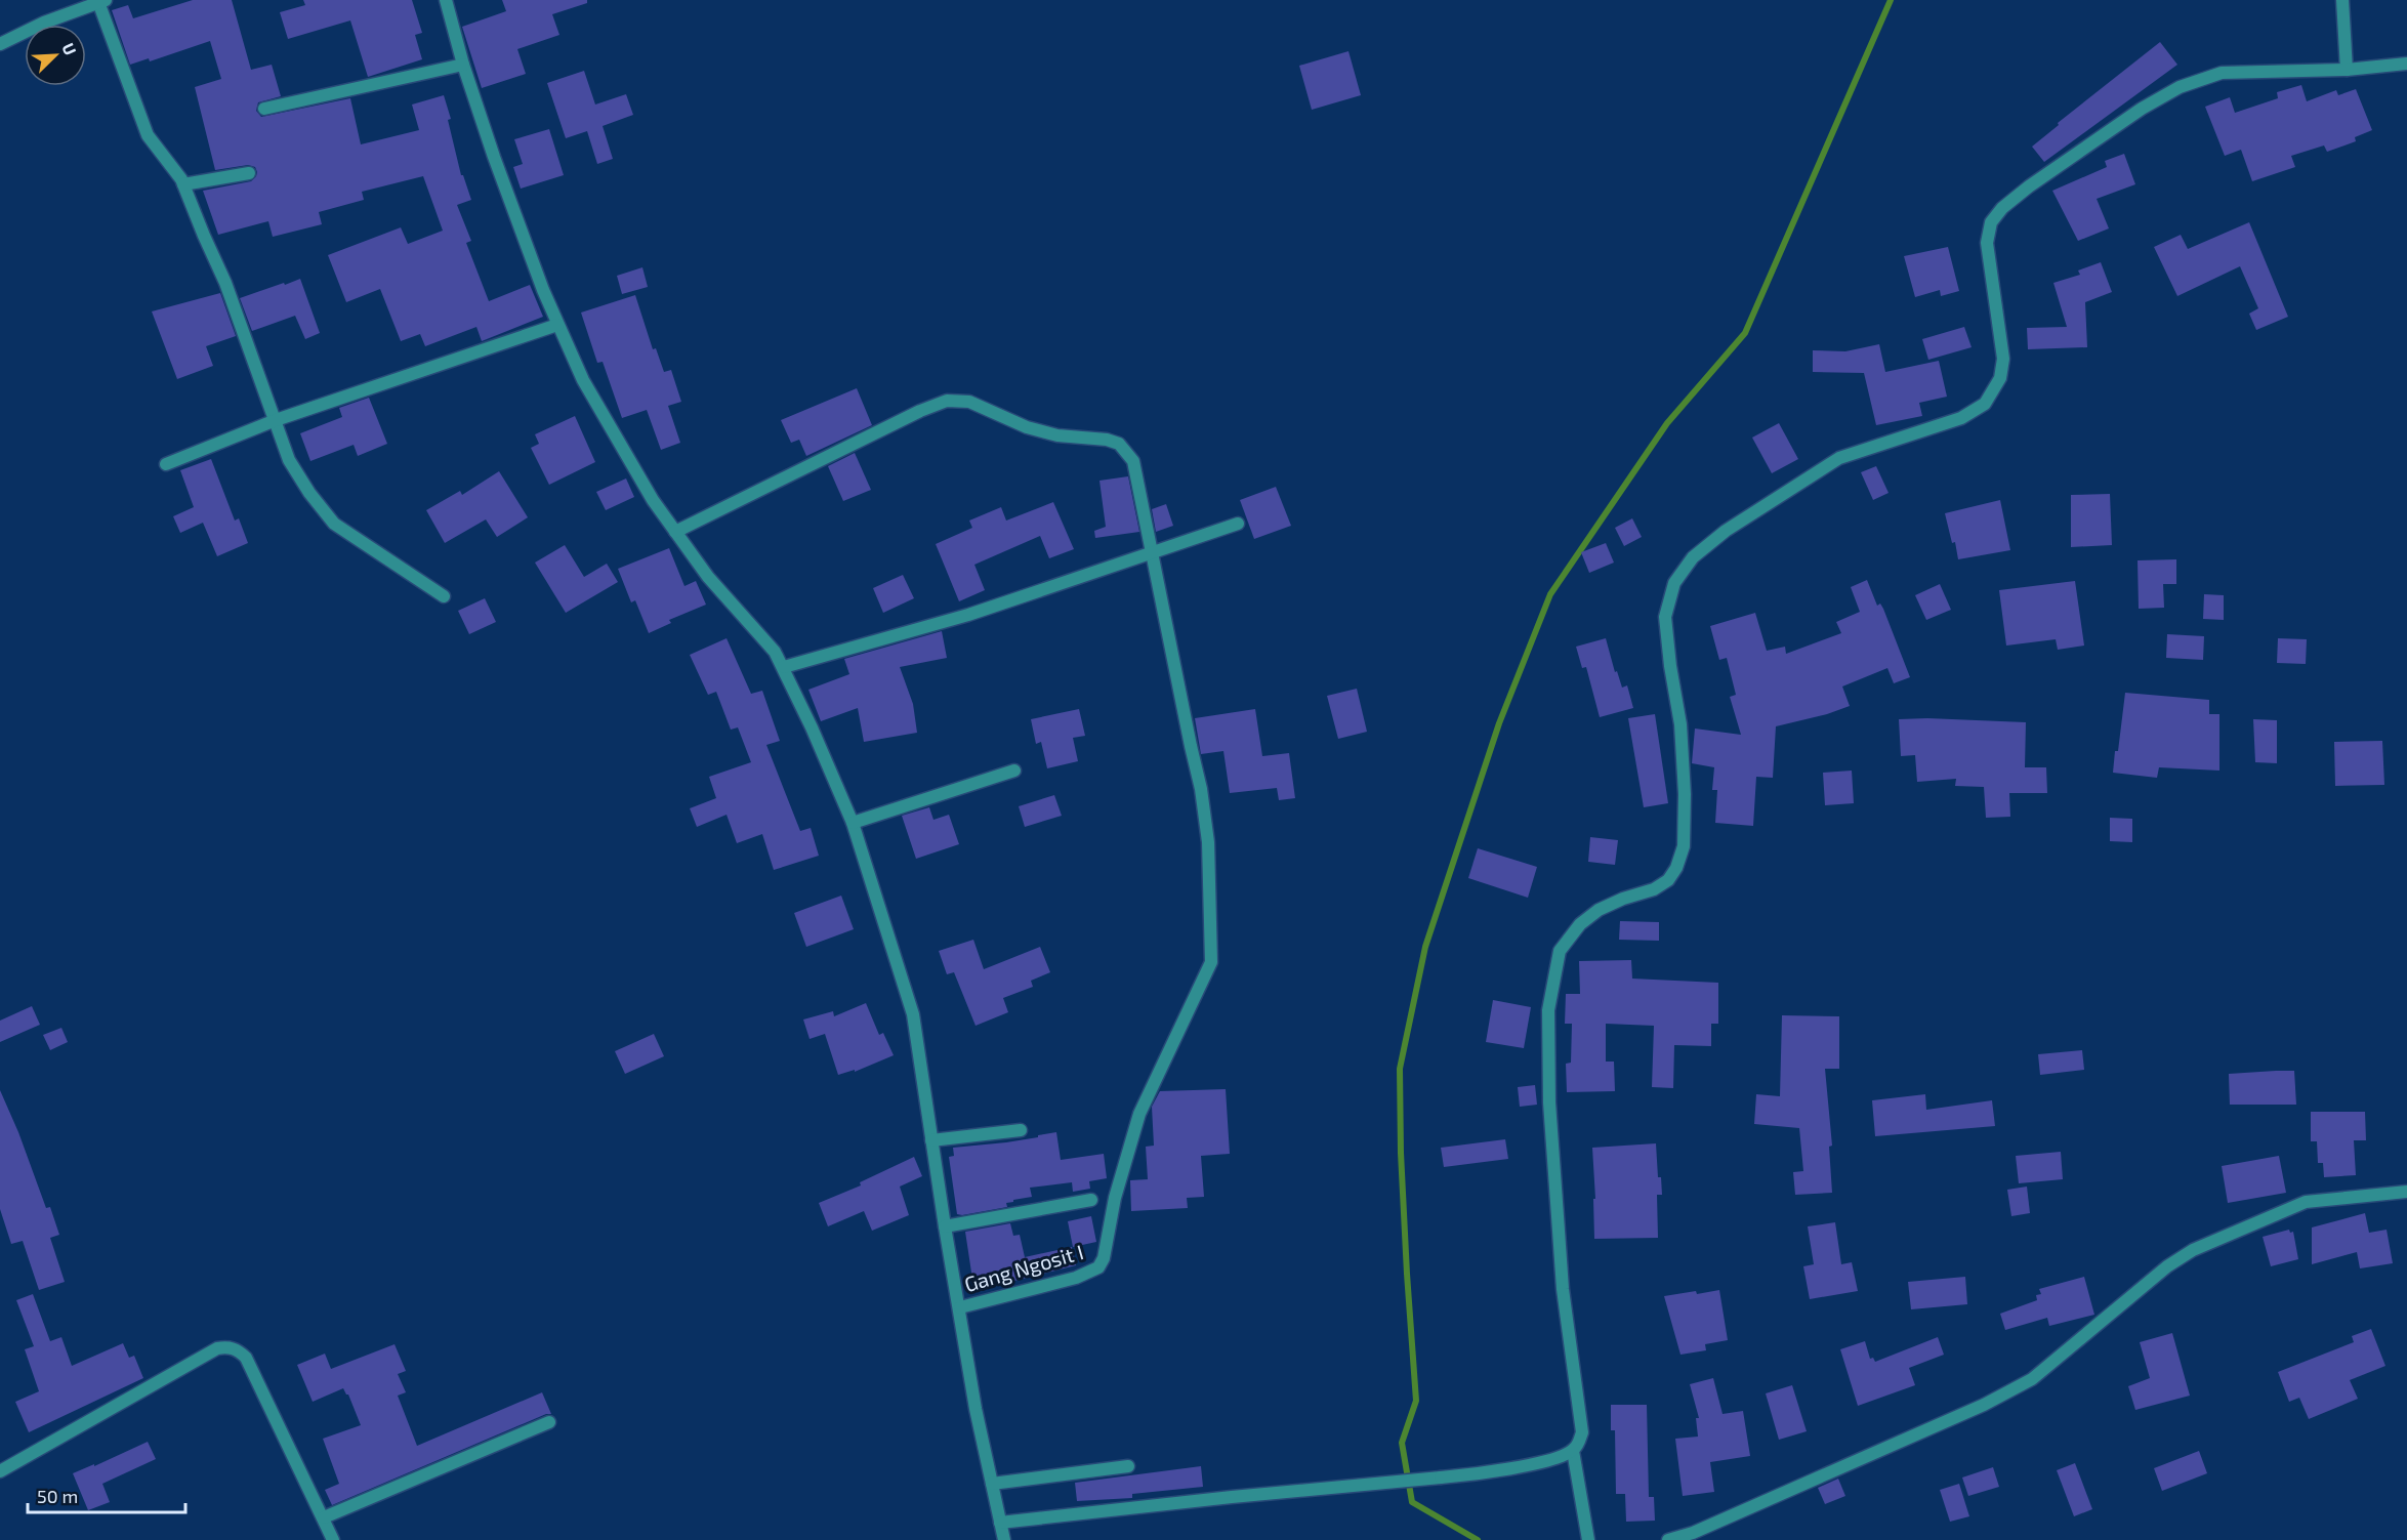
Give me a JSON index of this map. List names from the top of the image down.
{
  "streets": {
    "street": ["Gang Ngosit I"]
  },
  "scale_bar": "50 m",
  "north": "top right"
}
